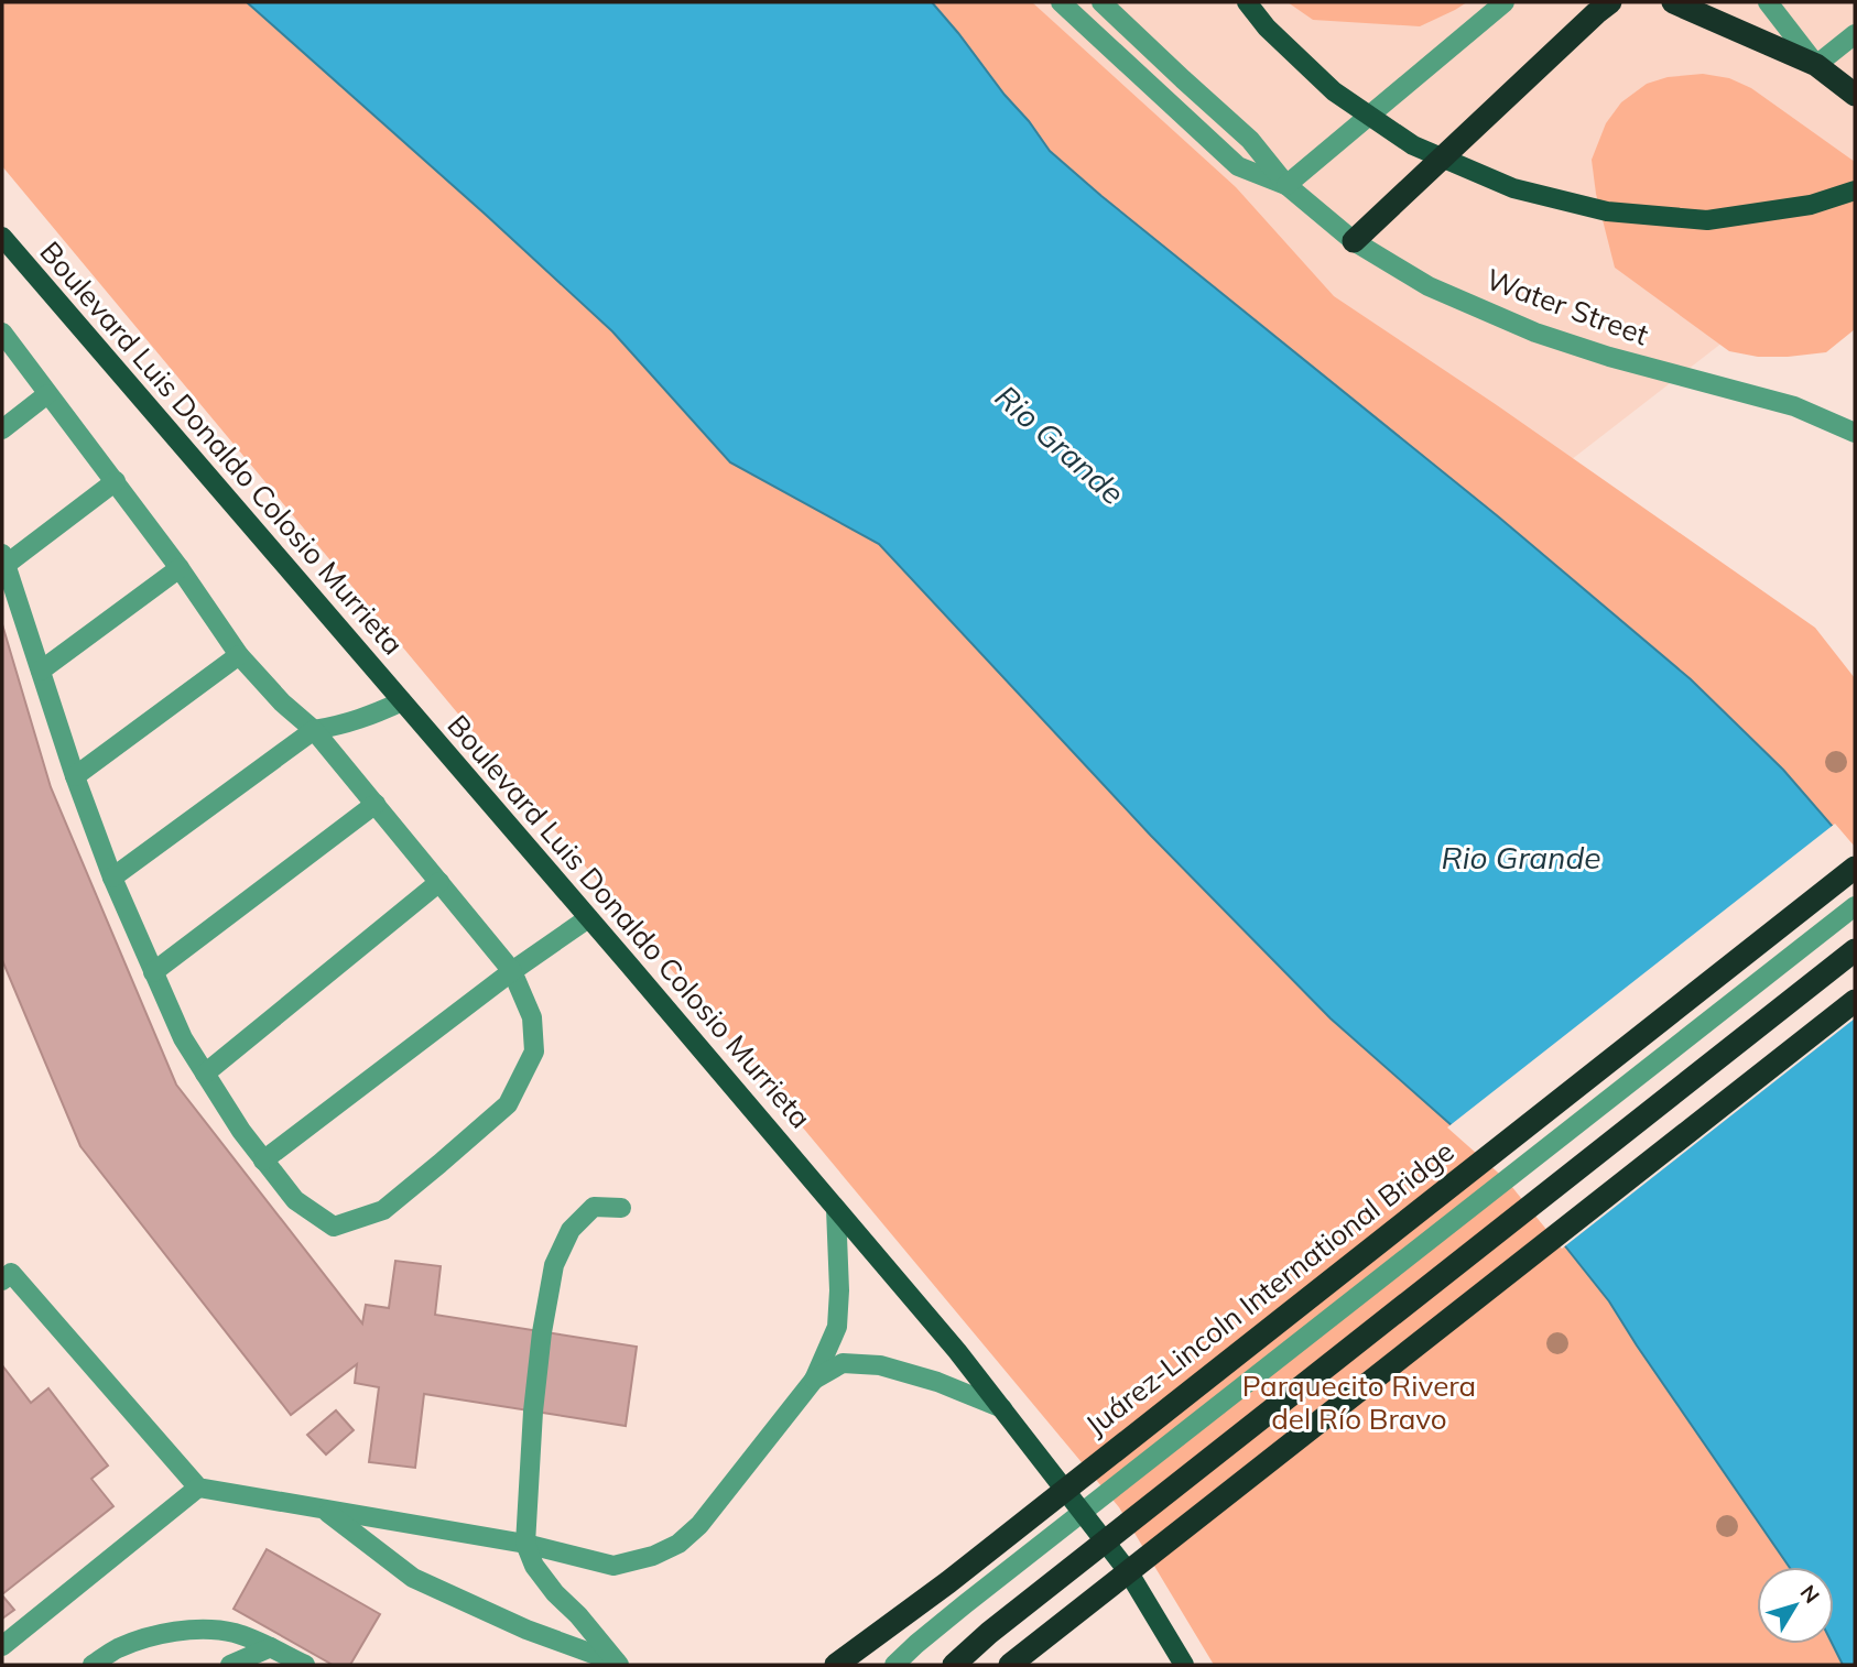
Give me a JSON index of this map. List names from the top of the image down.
{
  "streets": {
    "highway": ["Juárez-Lincoln International Bridge"],
    "main road": ["Boulevard Luis Donaldo Colosio Murrieta"],
    "street": ["Water Street"]
  },
  "water": ["Rio Grande"],
  "parks": ["Parquecito Rivera del Río Bravo"],
  "north": "top right"
}
